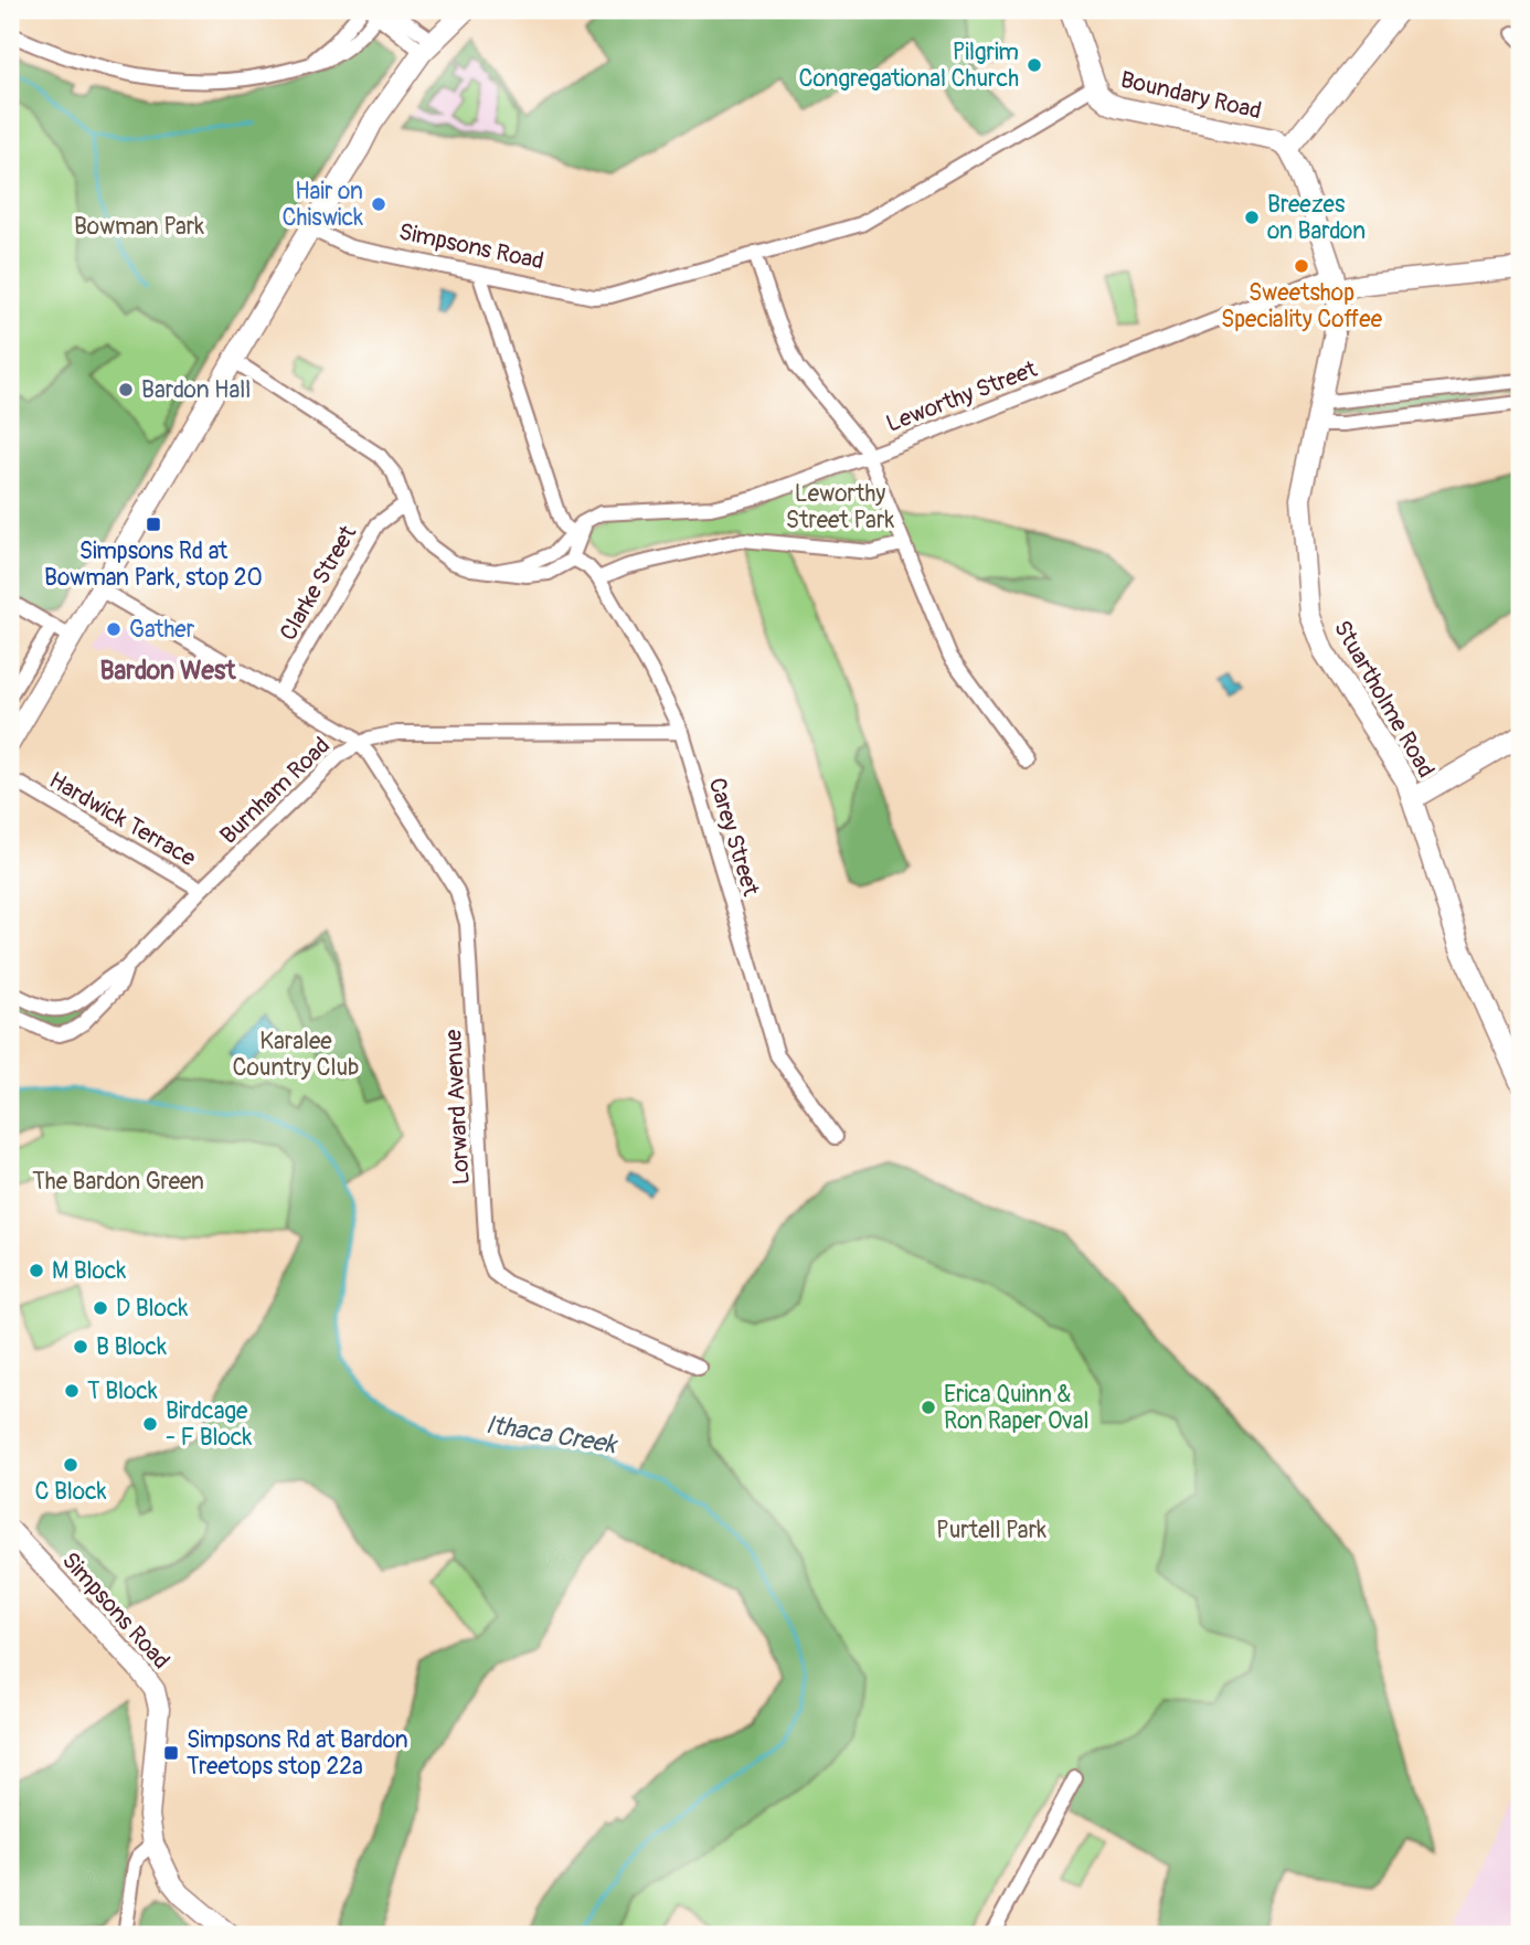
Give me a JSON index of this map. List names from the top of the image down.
{
  "streets": {
    "main road": ["Boundary Road", "Simpsons Road", "Stuartholme Road"],
    "street": [
      "Leworthy Street",
      "Clarke Street",
      "Burnham Road",
      "Hardwick Terrace",
      "Carey Street",
      "Lorward Avenue"
    ]
  },
  "crossings": [
    ["Boundary Road", "Simpsons Road"],
    ["Boundary Road", "Stuartholme Road"],
    ["Leworthy Street", "Stuartholme Road"],
    ["Burnham Road", "Hardwick Terrace"],
    ["Burnham Road", "Carey Street"],
    ["Burnham Road", "Lorward Avenue"]
  ],
  "districts": ["Bardon West"],
  "water": ["Ithaca Creek"],
  "parks": [
    "Bowman Park",
    "Leworthy Street Park",
    "Karalee Country Club",
    "The Bardon Green",
    "Purtell Park"
  ],
  "places": {
    "other": [
      "Pilgrim Congregational Church",
      "Hair on Chiswick",
      "Breezes on Bardon",
      "Sweetshop Speciality Coffee",
      "Bardon Hall",
      "Gather",
      "M Block",
      "D Block",
      "B Block",
      "T Block",
      "Erica Quinn & Ron Raper Oval",
      "Birdcage - F Block",
      "C Block"
    ],
    "transit": ["Simpsons Rd at Bowman Park, stop 20", "Simpsons Rd at Bardon Treetops stop 22a"]
  }
}
